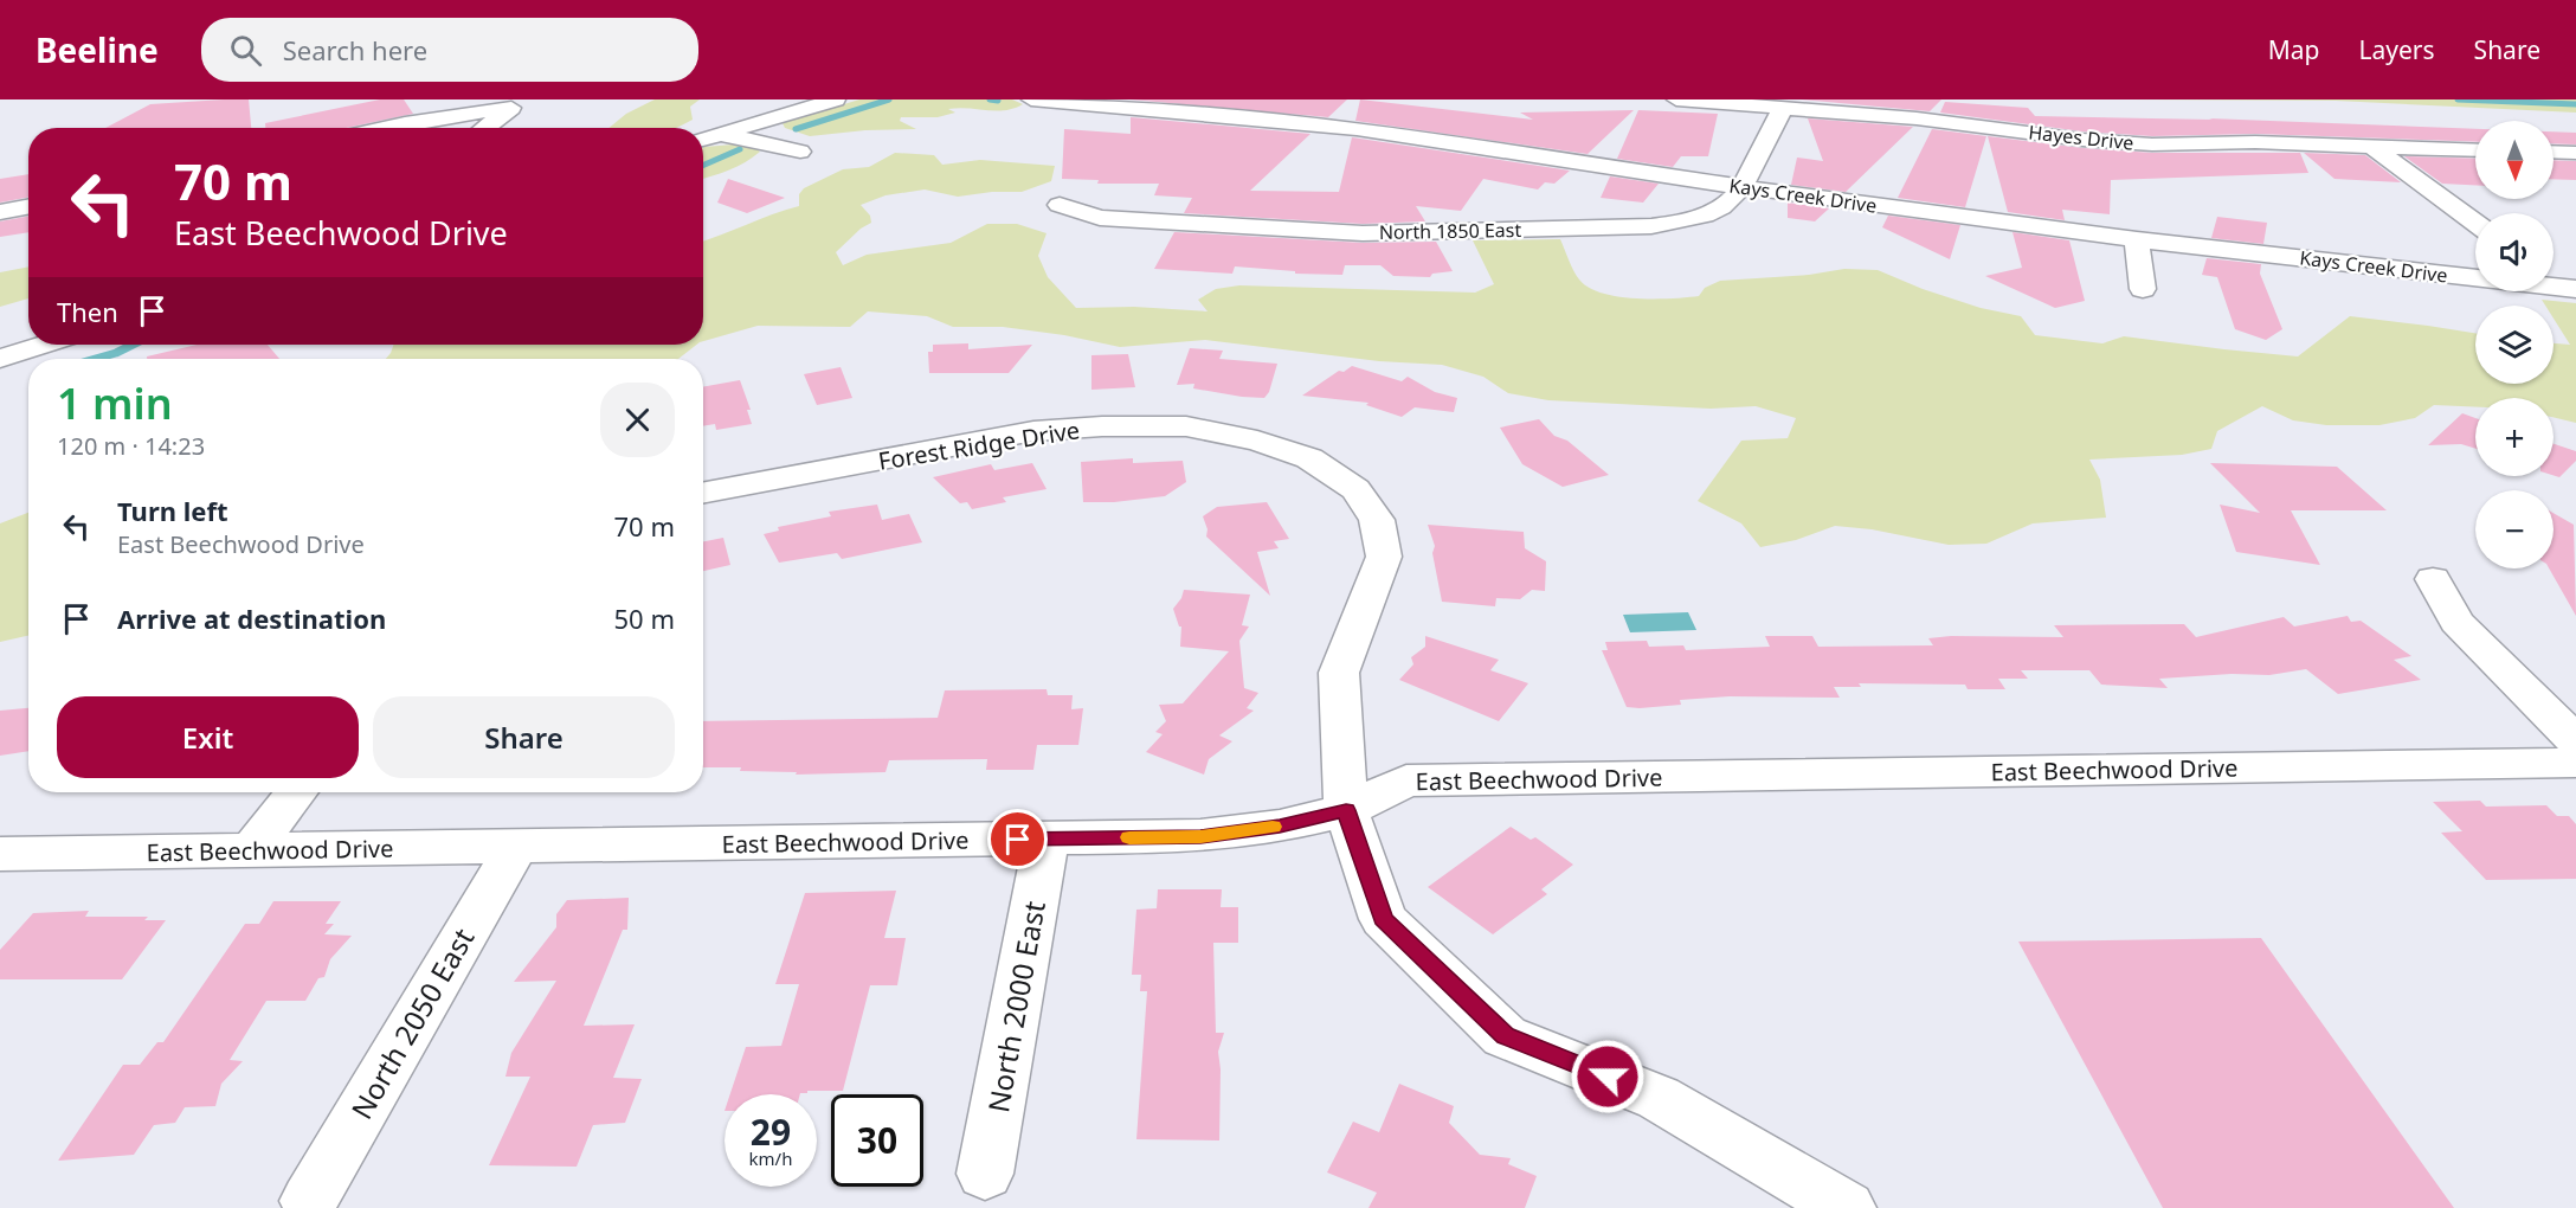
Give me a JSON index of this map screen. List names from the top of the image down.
{
  "streets": {
    "street": [
      "Hayes Drive",
      "Kays Creek Drive",
      "North 1850 East",
      "Forest Ridge Drive",
      "East Beechwood Drive",
      "North 2000 East",
      "North 2050 East"
    ]
  },
  "crossings": [
    ["Hayes Drive", "North 1850 East"],
    ["Kays Creek Drive", "North 1850 East"],
    ["Forest Ridge Drive", "East Beechwood Drive"],
    ["East Beechwood Drive", "North 2000 East"],
    ["East Beechwood Drive", "North 2050 East"]
  ],
  "north": "bottom",
  "page": {
    "header": "Beeline",
    "search": "Search here",
    "nav": ["Map", "Layers", "Share"],
    "map_buttons": ["+", "−"],
    "turn": ["70 m", "East Beechwood Drive"],
    "then": "Then",
    "heading": ["1 min", "120 m · 14:23"],
    "list": [
      {
        "name": "Turn left",
        "note": "East Beechwood Drive",
        "value": "70 m"
      },
      {
        "name": "Arrive at destination",
        "value": "50 m"
      }
    ],
    "buttons": ["Exit", "Share"],
    "speed": "29 km/h",
    "limit": "30"
  }
}
